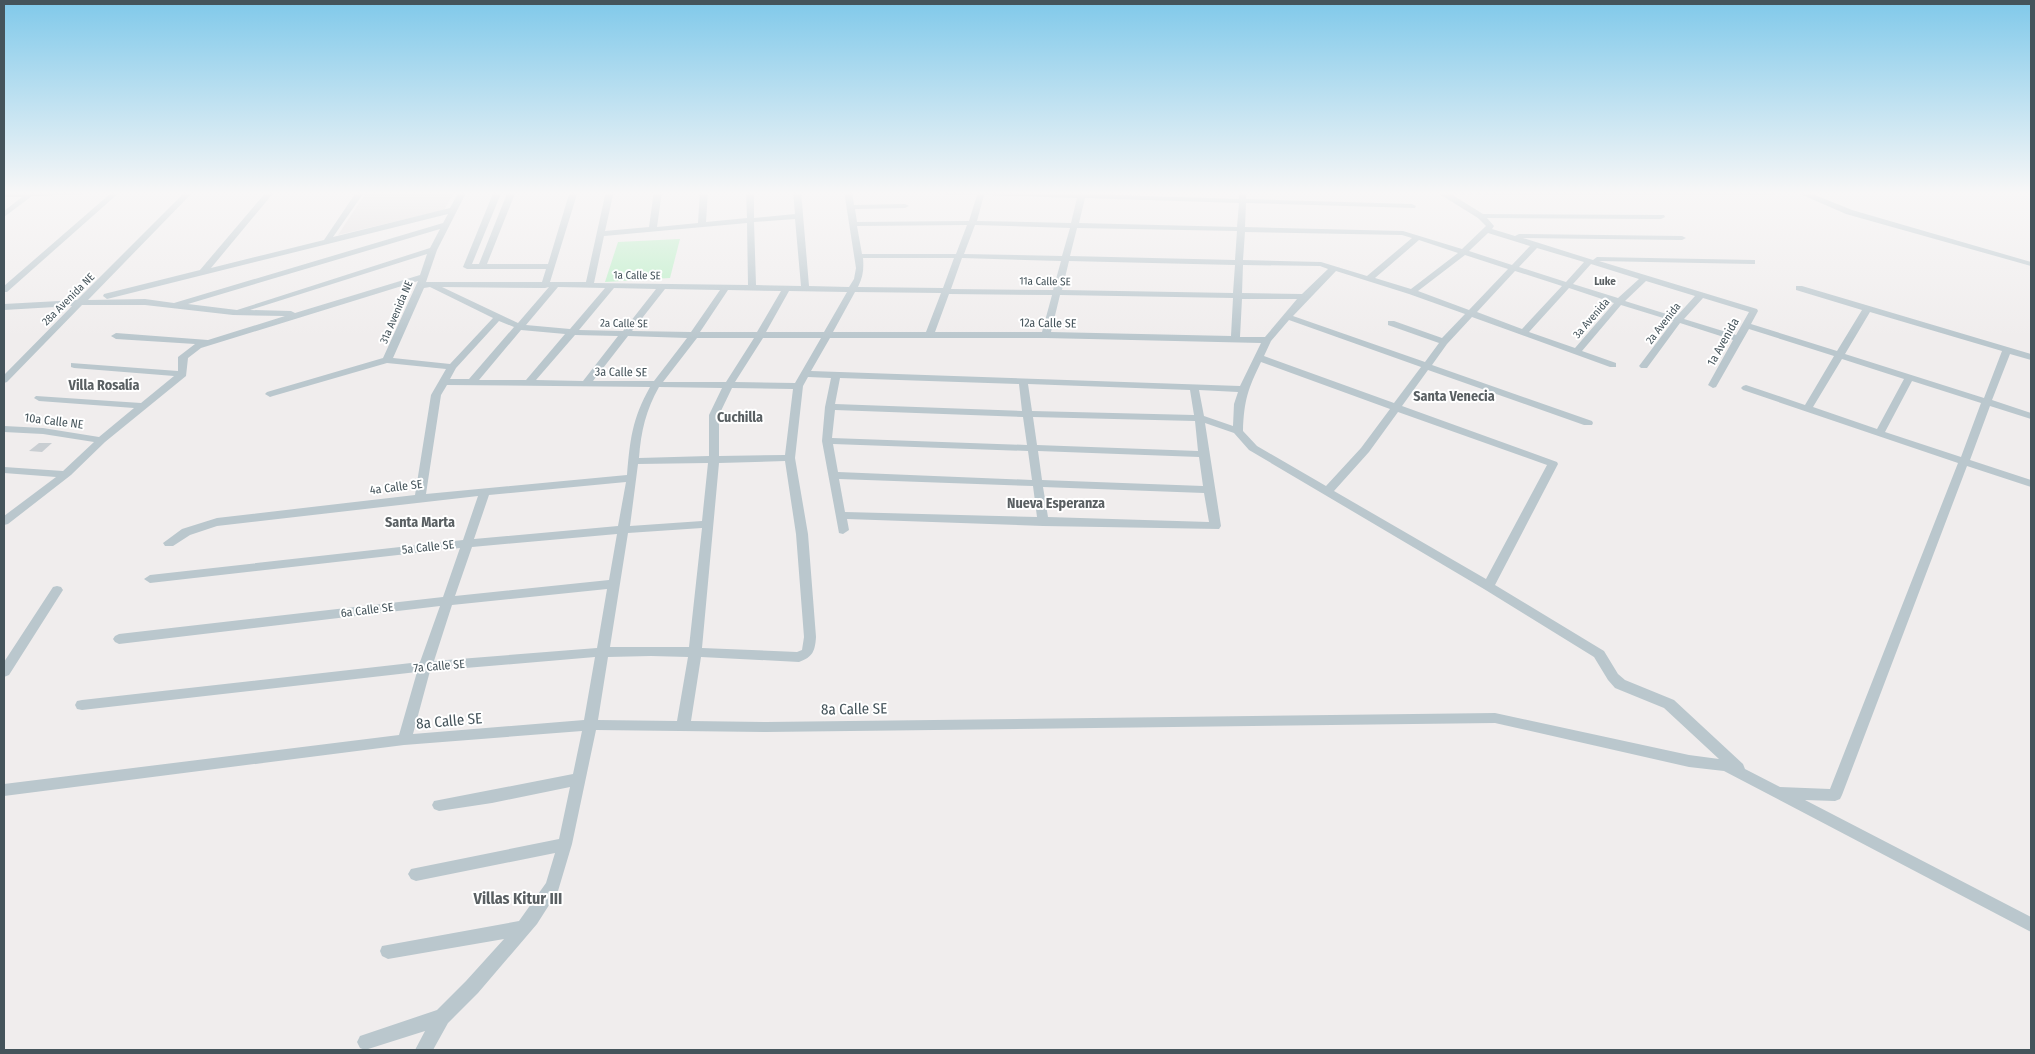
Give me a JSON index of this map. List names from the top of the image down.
{
  "streets": {
    "street": [
      "1a Calle SE",
      "11a Calle SE",
      "28a Avenida NE",
      "31a Avenida NE",
      "3a Avenida",
      "2a Calle SE",
      "12a Calle SE",
      "2a Avenida",
      "1a Avenida",
      "3a Calle SE",
      "10a Calle NE",
      "4a Calle SE",
      "5a Calle SE",
      "6a Calle SE",
      "7a Calle SE",
      "8a Calle SE"
    ]
  },
  "crossings": [
    ["1a Calle SE", "11a Calle SE"],
    ["1a Calle SE", "31a Avenida NE"],
    ["1a Calle SE", "2a Calle SE"],
    ["31a Avenida NE", "2a Calle SE"],
    ["2a Calle SE", "12a Calle SE"],
    ["2a Avenida", "1a Avenida"]
  ],
  "districts": [
    "Luke",
    "Villa Rosalía",
    "Santa Venecia",
    "Cuchilla",
    "Nueva Esperanza",
    "Santa Marta",
    "Villas Kitur III"
  ]
}
